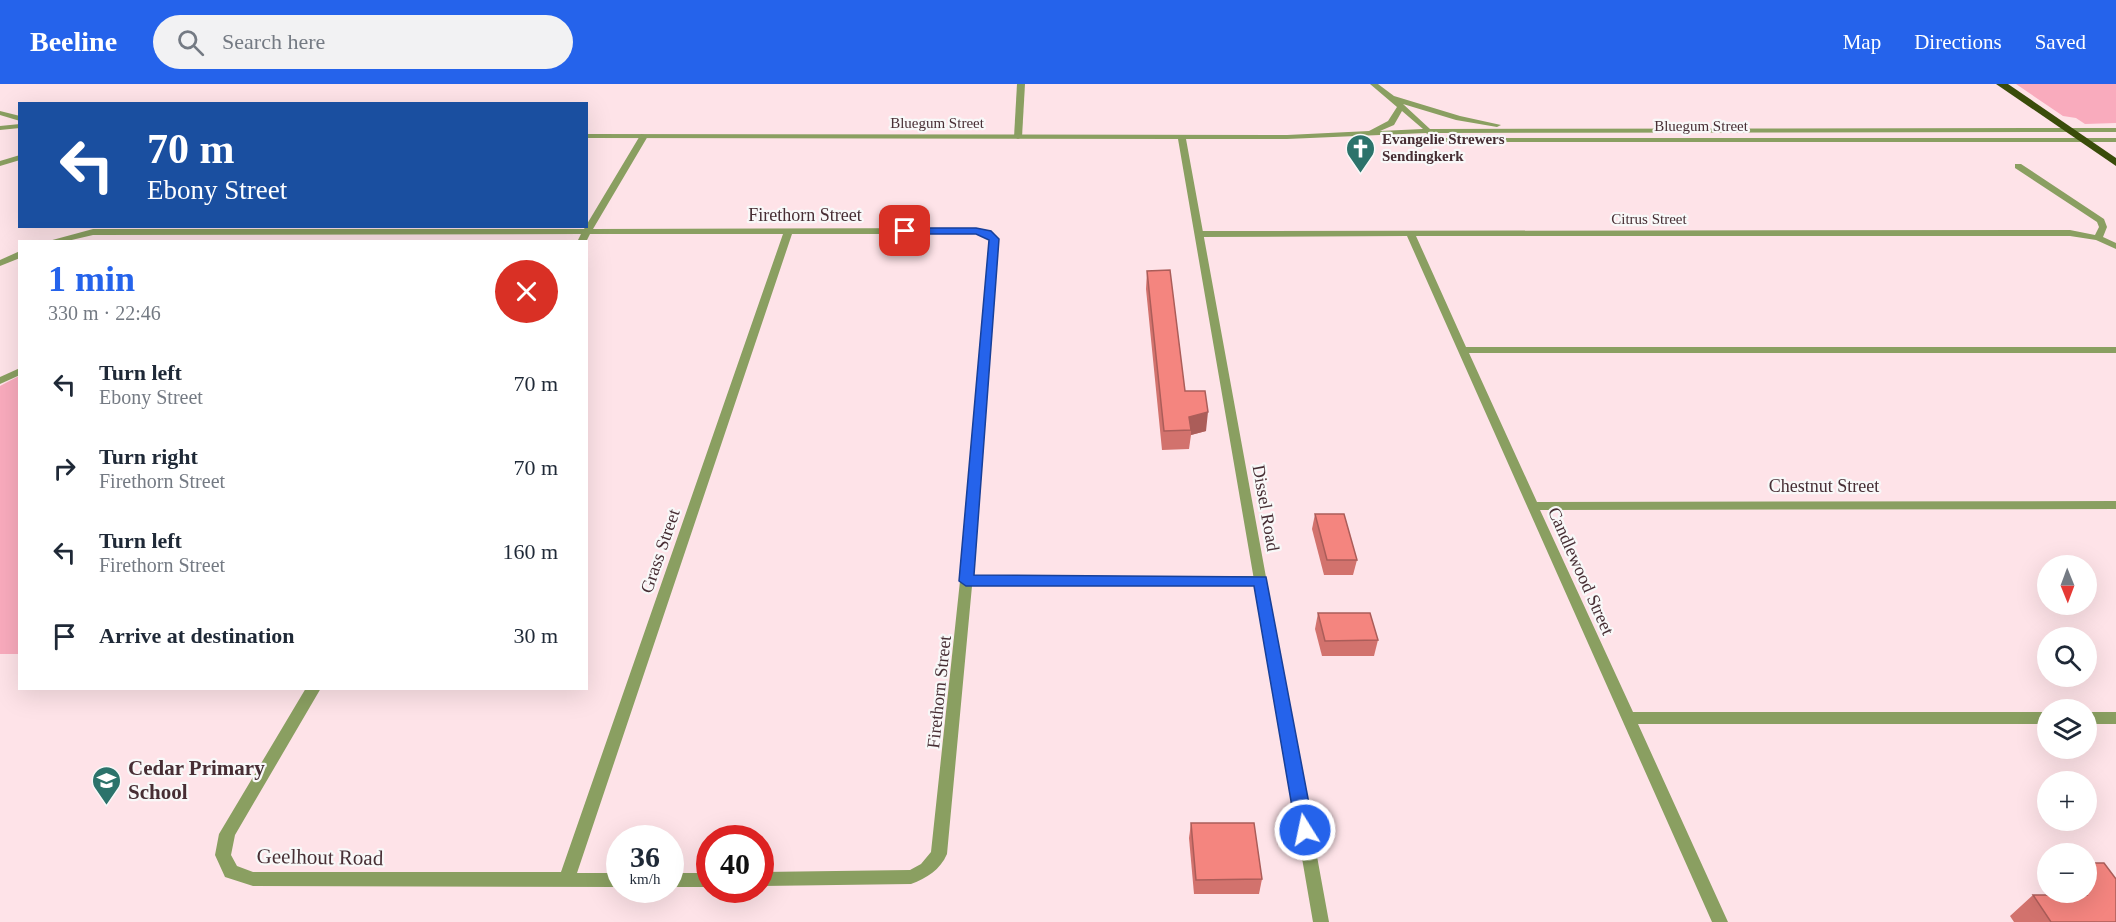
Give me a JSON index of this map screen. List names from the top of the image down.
{
  "streets": {
    "street": [
      "Bluegum Street",
      "Firethorn Street",
      "Citrus Street",
      "Chestnut Street",
      "Dissel Road",
      "Grass Street",
      "Candlewood Street",
      "Geelhout Road"
    ]
  },
  "crossings": [
    ["Bluegum Street", "Dissel Road"],
    ["Firethorn Street", "Grass Street"],
    ["Citrus Street", "Dissel Road"],
    ["Citrus Street", "Candlewood Street"],
    ["Chestnut Street", "Candlewood Street"],
    ["Grass Street", "Geelhout Road"]
  ],
  "places": {
    "church": ["Evangelie Strewers Sendingkerk"],
    "school or university": ["Cedar Primary School"]
  },
  "north": "bottom",
  "page": {
    "header": "Beeline",
    "search": "Search here",
    "nav": ["Map", "Directions", "Saved"],
    "turn": ["70 m", "Ebony Street"],
    "heading": ["1 min", "330 m · 22:46"],
    "list": [
      {
        "name": "Turn left",
        "note": "Ebony Street",
        "value": "70 m"
      },
      {
        "name": "Turn right",
        "note": "Firethorn Street",
        "value": "70 m"
      },
      {
        "name": "Turn left",
        "note": "Firethorn Street",
        "value": "160 m"
      },
      {
        "name": "Arrive at destination",
        "value": "30 m"
      }
    ],
    "map_buttons": ["+", "−"],
    "speed": "36 km/h",
    "limit": "40"
  }
}
